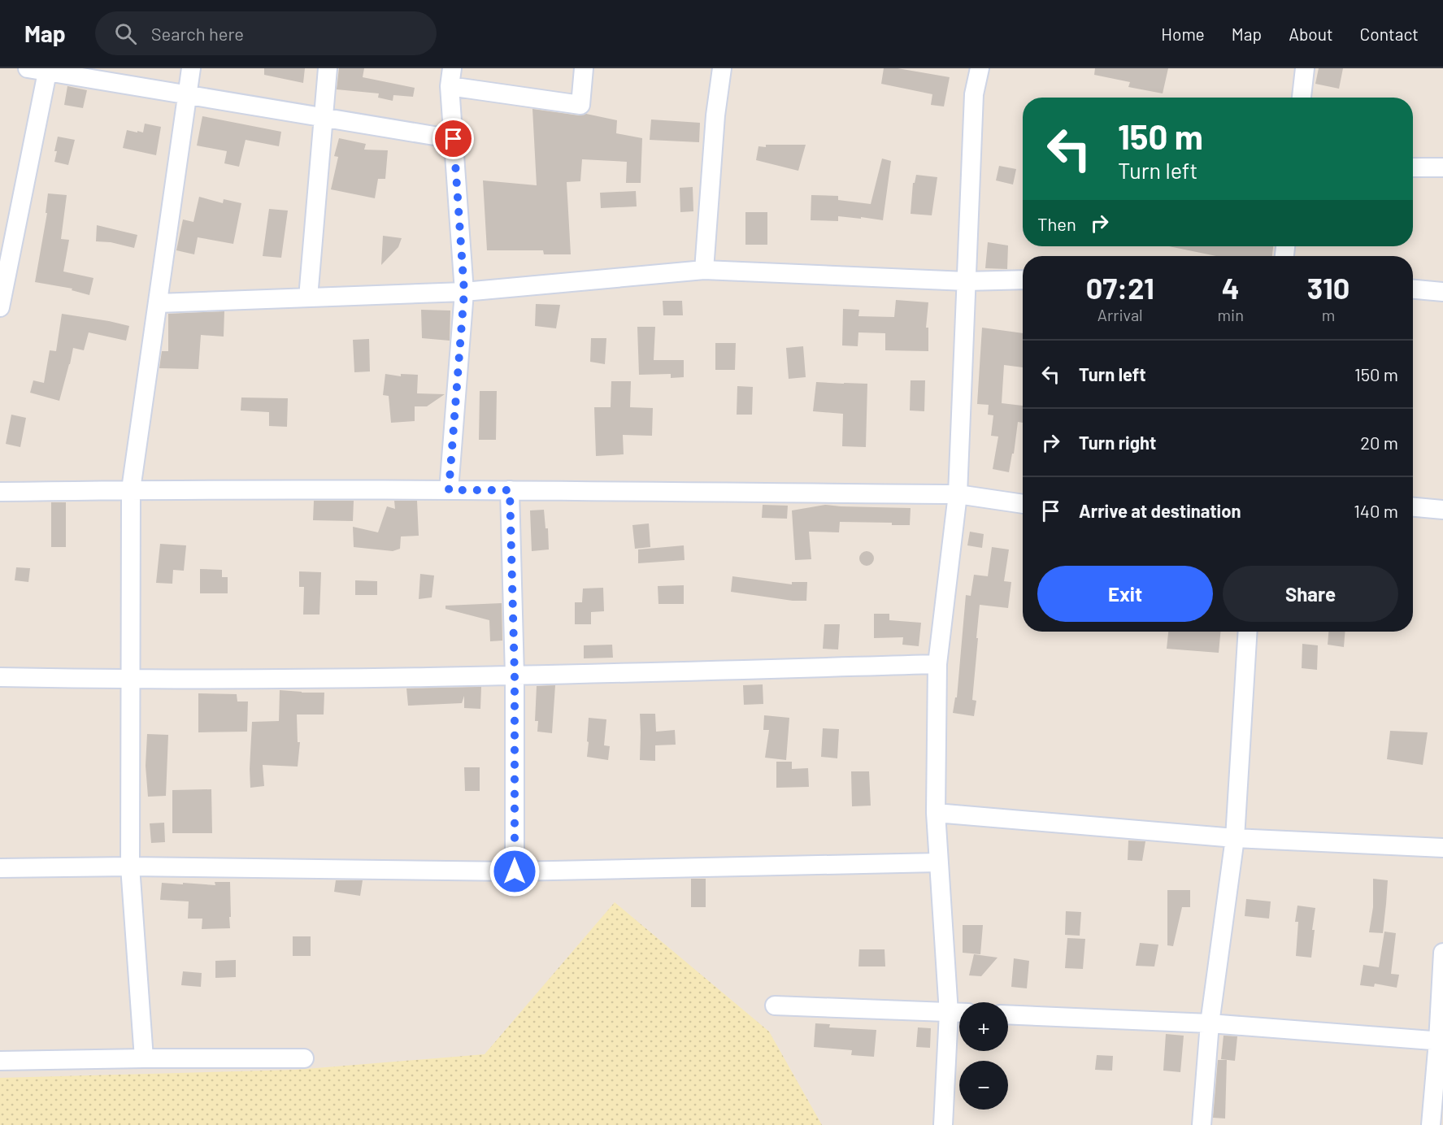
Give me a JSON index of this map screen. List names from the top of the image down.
{
  "page": {
    "header": "Map",
    "search": "Search here",
    "nav": [
      "Home",
      "Map",
      "About",
      "Contact"
    ],
    "turn": ["150 m", "Turn left"],
    "then": "Then",
    "eta": [
      "07:21",
      "Arrival",
      "4",
      "min",
      "310",
      "m"
    ],
    "list": [
      {
        "name": "Turn left",
        "value": "150 m"
      },
      {
        "name": "Turn right",
        "value": "20 m"
      },
      {
        "name": "Arrive at destination",
        "value": "140 m"
      }
    ],
    "buttons": ["Exit", "Share"],
    "map_buttons": ["+", "−"]
  }
}
